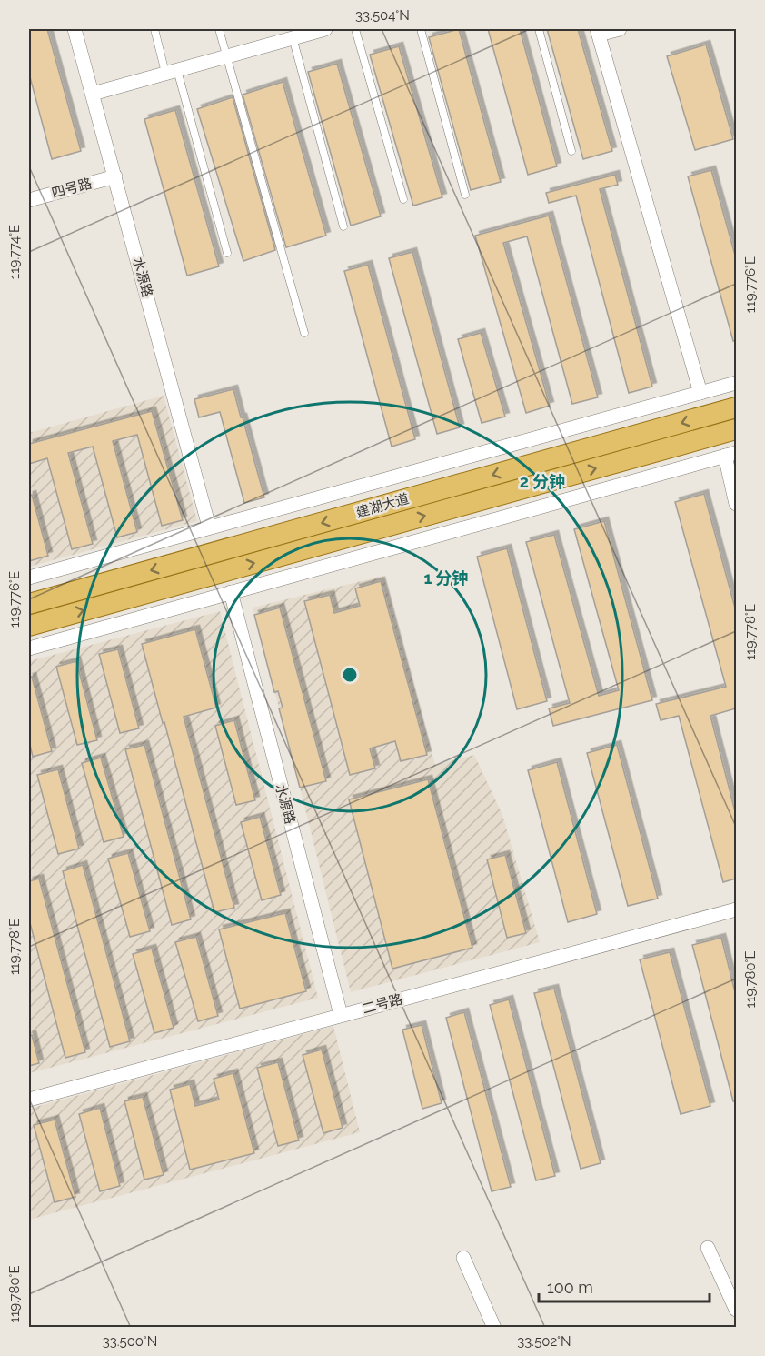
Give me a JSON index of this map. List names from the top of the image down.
{
  "streets": {
    "main road": ["建湖大道"],
    "street": ["四号路", "水源路", "二号路"]
  },
  "crossings": [
    ["四号路", "水源路"],
    ["水源路", "二号路"]
  ],
  "scale_bar": "100 m",
  "coordinates": [
    "33.504°N",
    "119.774°E",
    "119.776°E",
    "119.778°E",
    "119.780°E",
    "33.500°N",
    "33.502°N"
  ],
  "rings": ["2 分钟", "1 分钟"]
}
